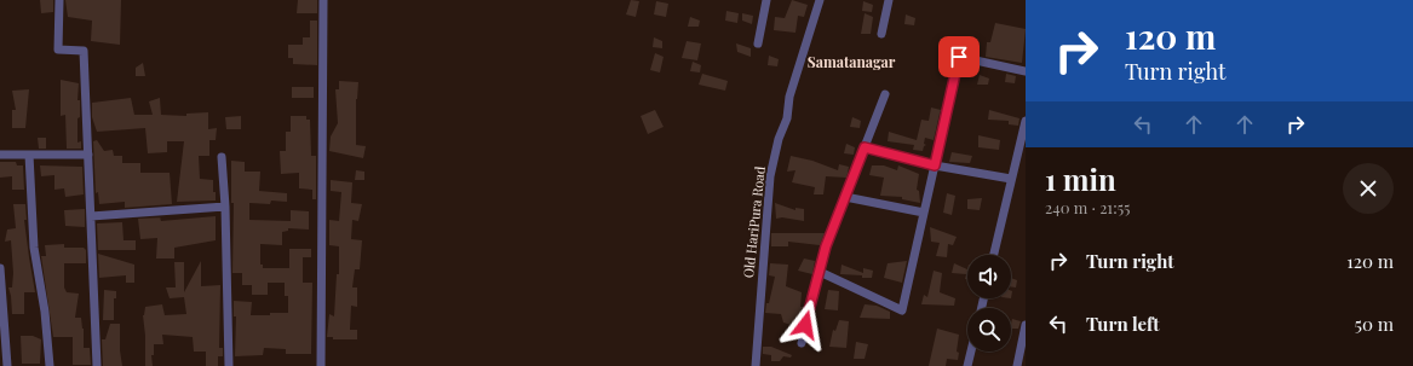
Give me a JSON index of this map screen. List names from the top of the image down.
{
  "streets": {
    "street": ["Old HariPura Road"]
  },
  "districts": ["Samatanagar"],
  "page": {
    "turn": ["120 m", "Turn right"],
    "heading": ["1 min", "240 m · 21:55"],
    "list": [
      {
        "name": "Turn right",
        "value": "120 m"
      },
      {
        "name": "Turn left",
        "value": "50 m"
      }
    ]
  }
}
